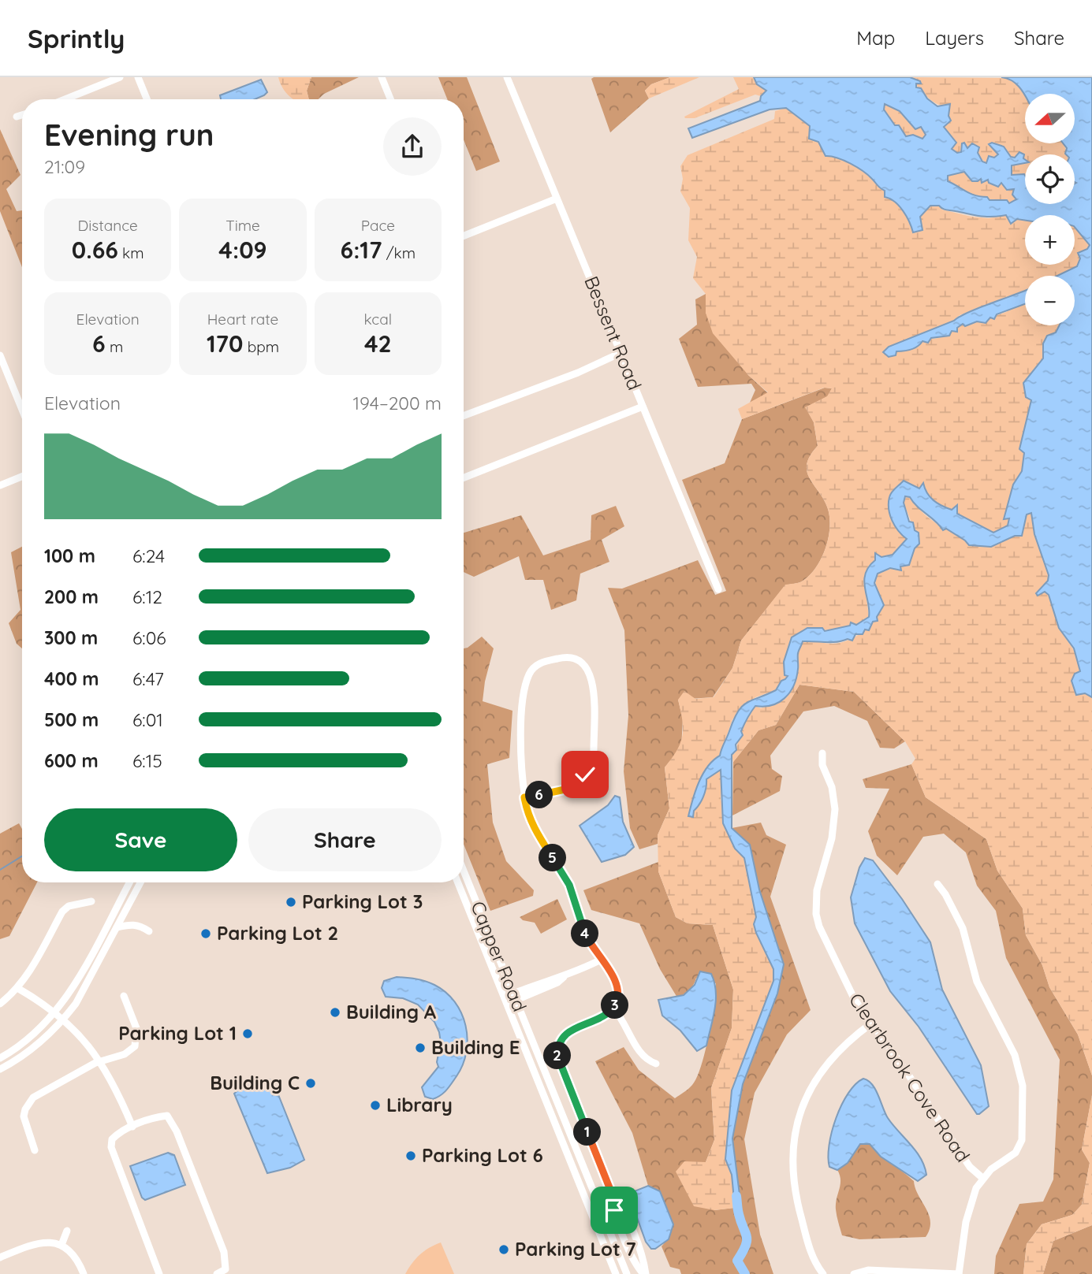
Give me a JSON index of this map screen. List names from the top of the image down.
{
  "streets": {
    "street": ["Bessent Road", "Capper Road", "Clearbrook Cove Road"]
  },
  "places": [
    "Parking Lot 3",
    "Parking Lot 2",
    "Building A",
    "Parking Lot 1",
    "Building E",
    "Building C",
    "Library",
    "Parking Lot 6",
    "Parking Lot 7"
  ],
  "north": "left",
  "page": {
    "header": "Sprintly",
    "nav": ["Map", "Layers", "Share"],
    "map_buttons": ["+", "−"],
    "heading": ["Evening run", "21:09"],
    "stats": [
      ["Distance", "0.66 km"],
      ["Time", "4:09"],
      ["Pace", "6:17 /km"],
      ["Elevation", "6 m"],
      ["Heart rate", "170 bpm"],
      ["kcal", "42"]
    ],
    "chart": ["Elevation", "194–200 m"],
    "list": [
      {
        "name": "100 m",
        "note": "6:24"
      },
      {
        "name": "200 m",
        "note": "6:12"
      },
      {
        "name": "300 m",
        "note": "6:06"
      },
      {
        "name": "400 m",
        "note": "6:47"
      },
      {
        "name": "500 m",
        "note": "6:01"
      },
      {
        "name": "600 m",
        "note": "6:15"
      }
    ],
    "pins": [
      "6",
      "5",
      "4",
      "3",
      "2",
      "1"
    ],
    "buttons": ["Save", "Share"]
  }
}
